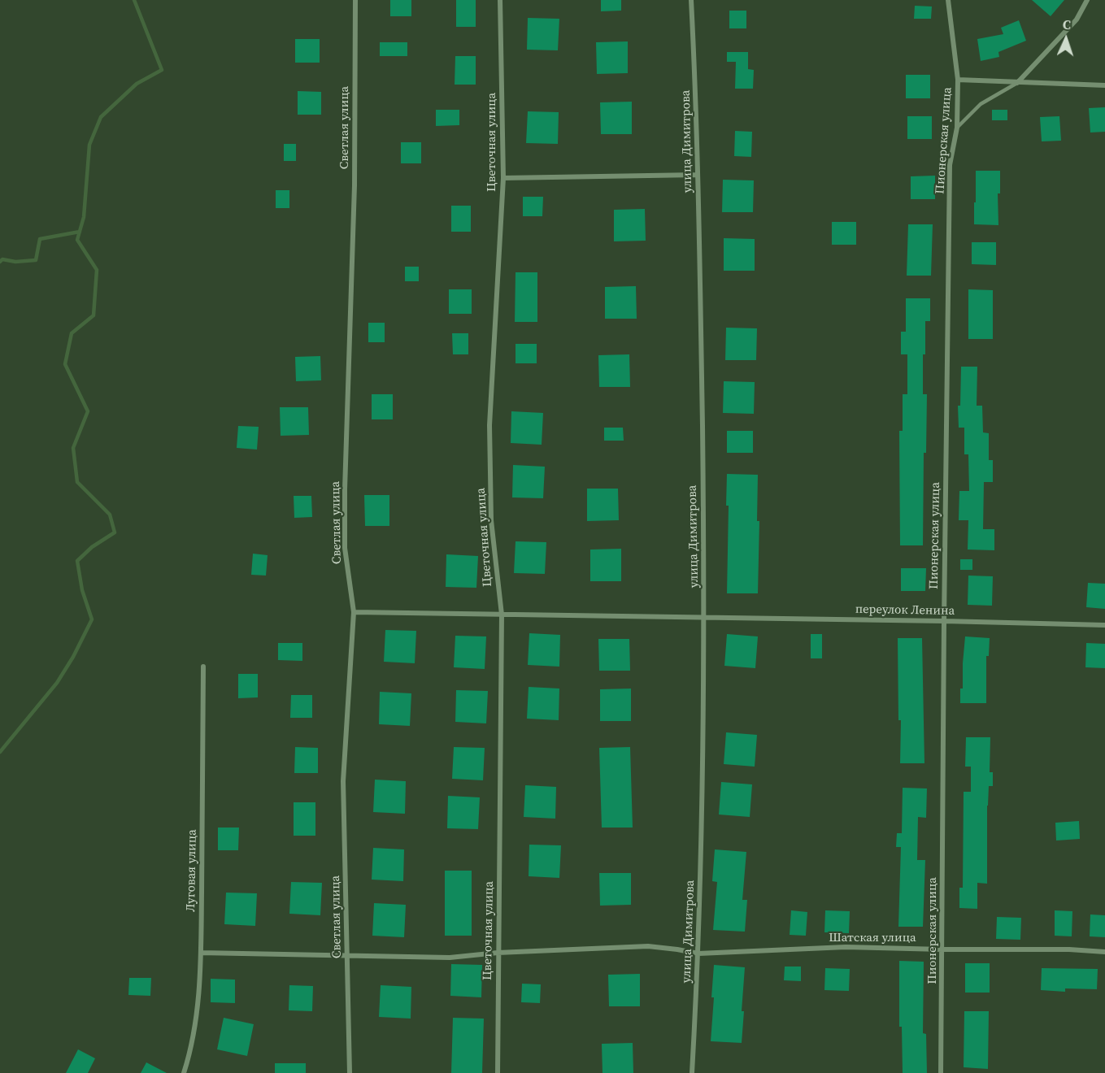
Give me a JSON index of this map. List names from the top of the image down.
{
  "streets": {
    "street": [
      "Светлая улица",
      "Пионерская улица",
      "улица Димитрова",
      "Цветочная улица",
      "переулок Ленина",
      "Луговая улица",
      "Шатская улица"
    ]
  },
  "crossings": [
    ["Светлая улица", "переулок Ленина"],
    ["Светлая улица", "Шатская улица"],
    ["Пионерская улица", "переулок Ленина"],
    ["Пионерская улица", "Шатская улица"],
    ["улица Димитрова", "переулок Ленина"],
    ["улица Димитрова", "Шатская улица"],
    ["Цветочная улица", "переулок Ленина"],
    ["Цветочная улица", "Шатская улица"],
    ["Луговая улица", "Шатская улица"]
  ],
  "north": "top"
}
